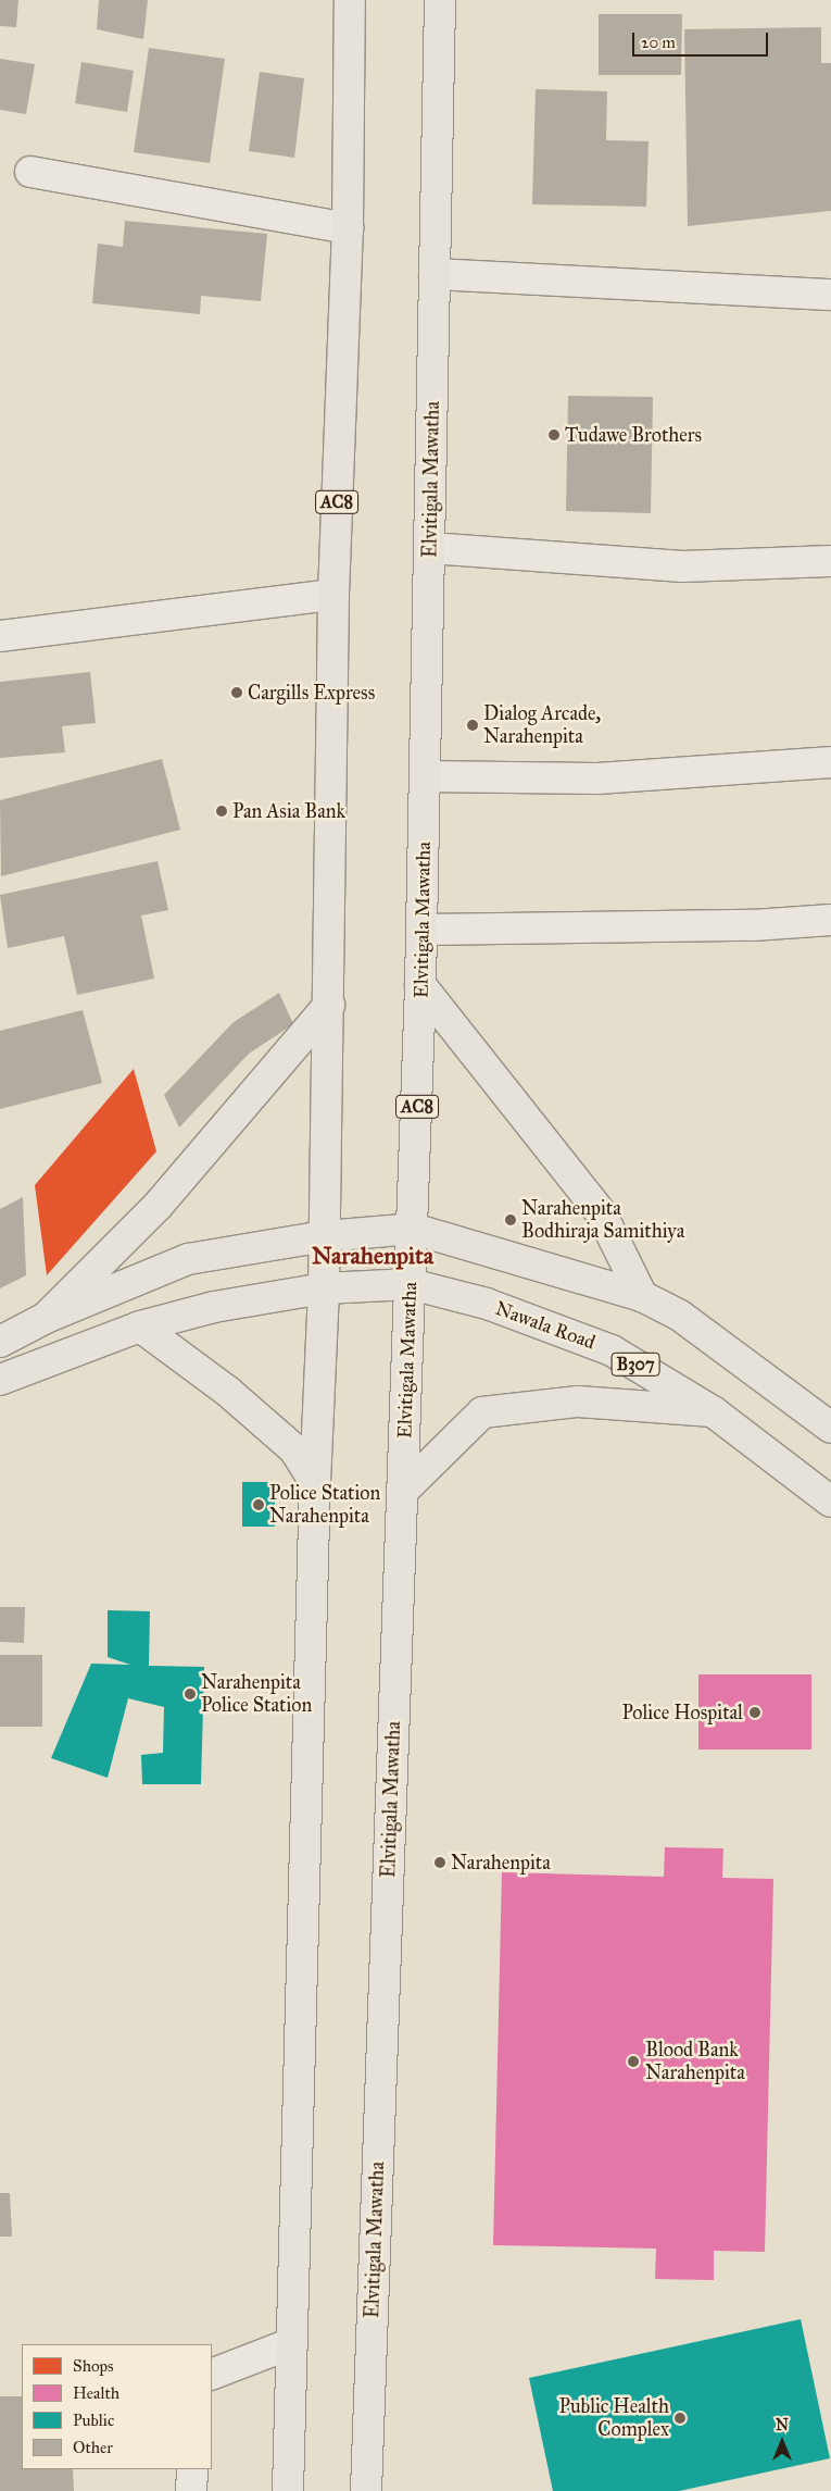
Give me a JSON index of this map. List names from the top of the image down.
{
  "streets": {
    "main road": [
      "Elvitigala Mawatha",
      "AC8",
      "Nawala Road",
      "B307"
    ]
  },
  "crossings": [
    ["Elvitigala Mawatha", "Nawala Road"]
  ],
  "districts": ["Narahenpita"],
  "places": [
    "Tudawe Brothers",
    "Cargills Express",
    "Dialog Arcade, Narahenpita",
    "Pan Asia Bank",
    "Narahenpita Bodhiraja Samithiya",
    "Police Station Narahenpita",
    "Narahenpita Police Station",
    "Police Hospital",
    "Narahenpita",
    "Blood Bank Narahenpita",
    "Public Health Complex"
  ],
  "legend": [
    "Shops",
    "Health",
    "Public",
    "Other"
  ],
  "scale_bar": "20 m",
  "north": "top"
}
